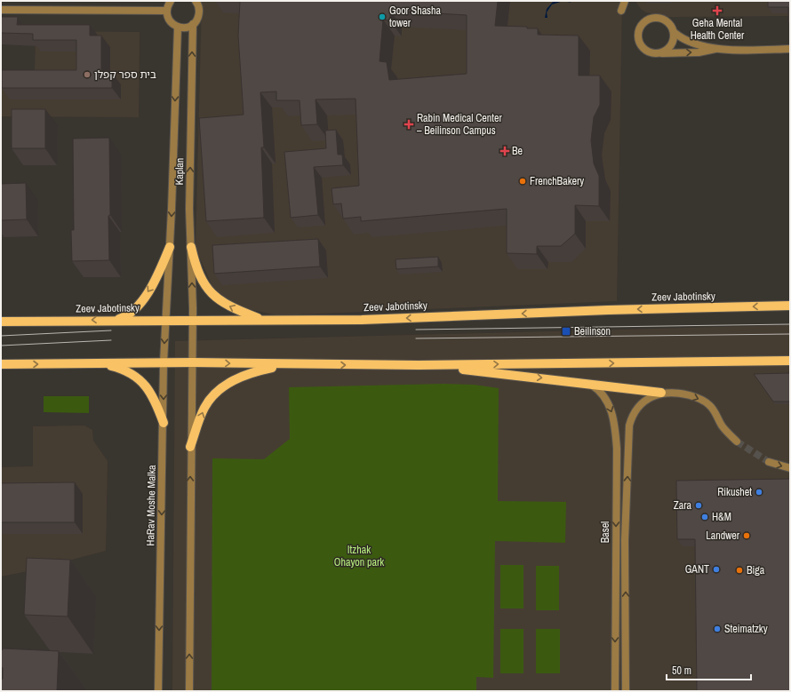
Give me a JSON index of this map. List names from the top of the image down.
{
  "streets": {
    "main road": ["Zeev Jabotinsky"],
    "street": ["Kaplan", "HaRav Moshe Malka", "Basel"]
  },
  "crossings": [
    ["Kaplan", "Zeev Jabotinsky"],
    ["Kaplan", "HaRav Moshe Malka"],
    ["Zeev Jabotinsky", "HaRav Moshe Malka"]
  ],
  "parks": ["Itzhak Ohayon park"],
  "places": {
    "health": ["Geha Mental Health Center", "Rabin Medical Center – Beilinson Campus", "Be"],
    "other": [
      "Goor Shasha tower",
      "בית ספר קפלן",
      "FrenchBakery",
      "Rikushet",
      "Zara",
      "H&M",
      "Landwer",
      "GANT",
      "Biga",
      "Steimatzky"
    ],
    "transit": ["Beilinson"]
  },
  "scale_bar": "50 m"
}
